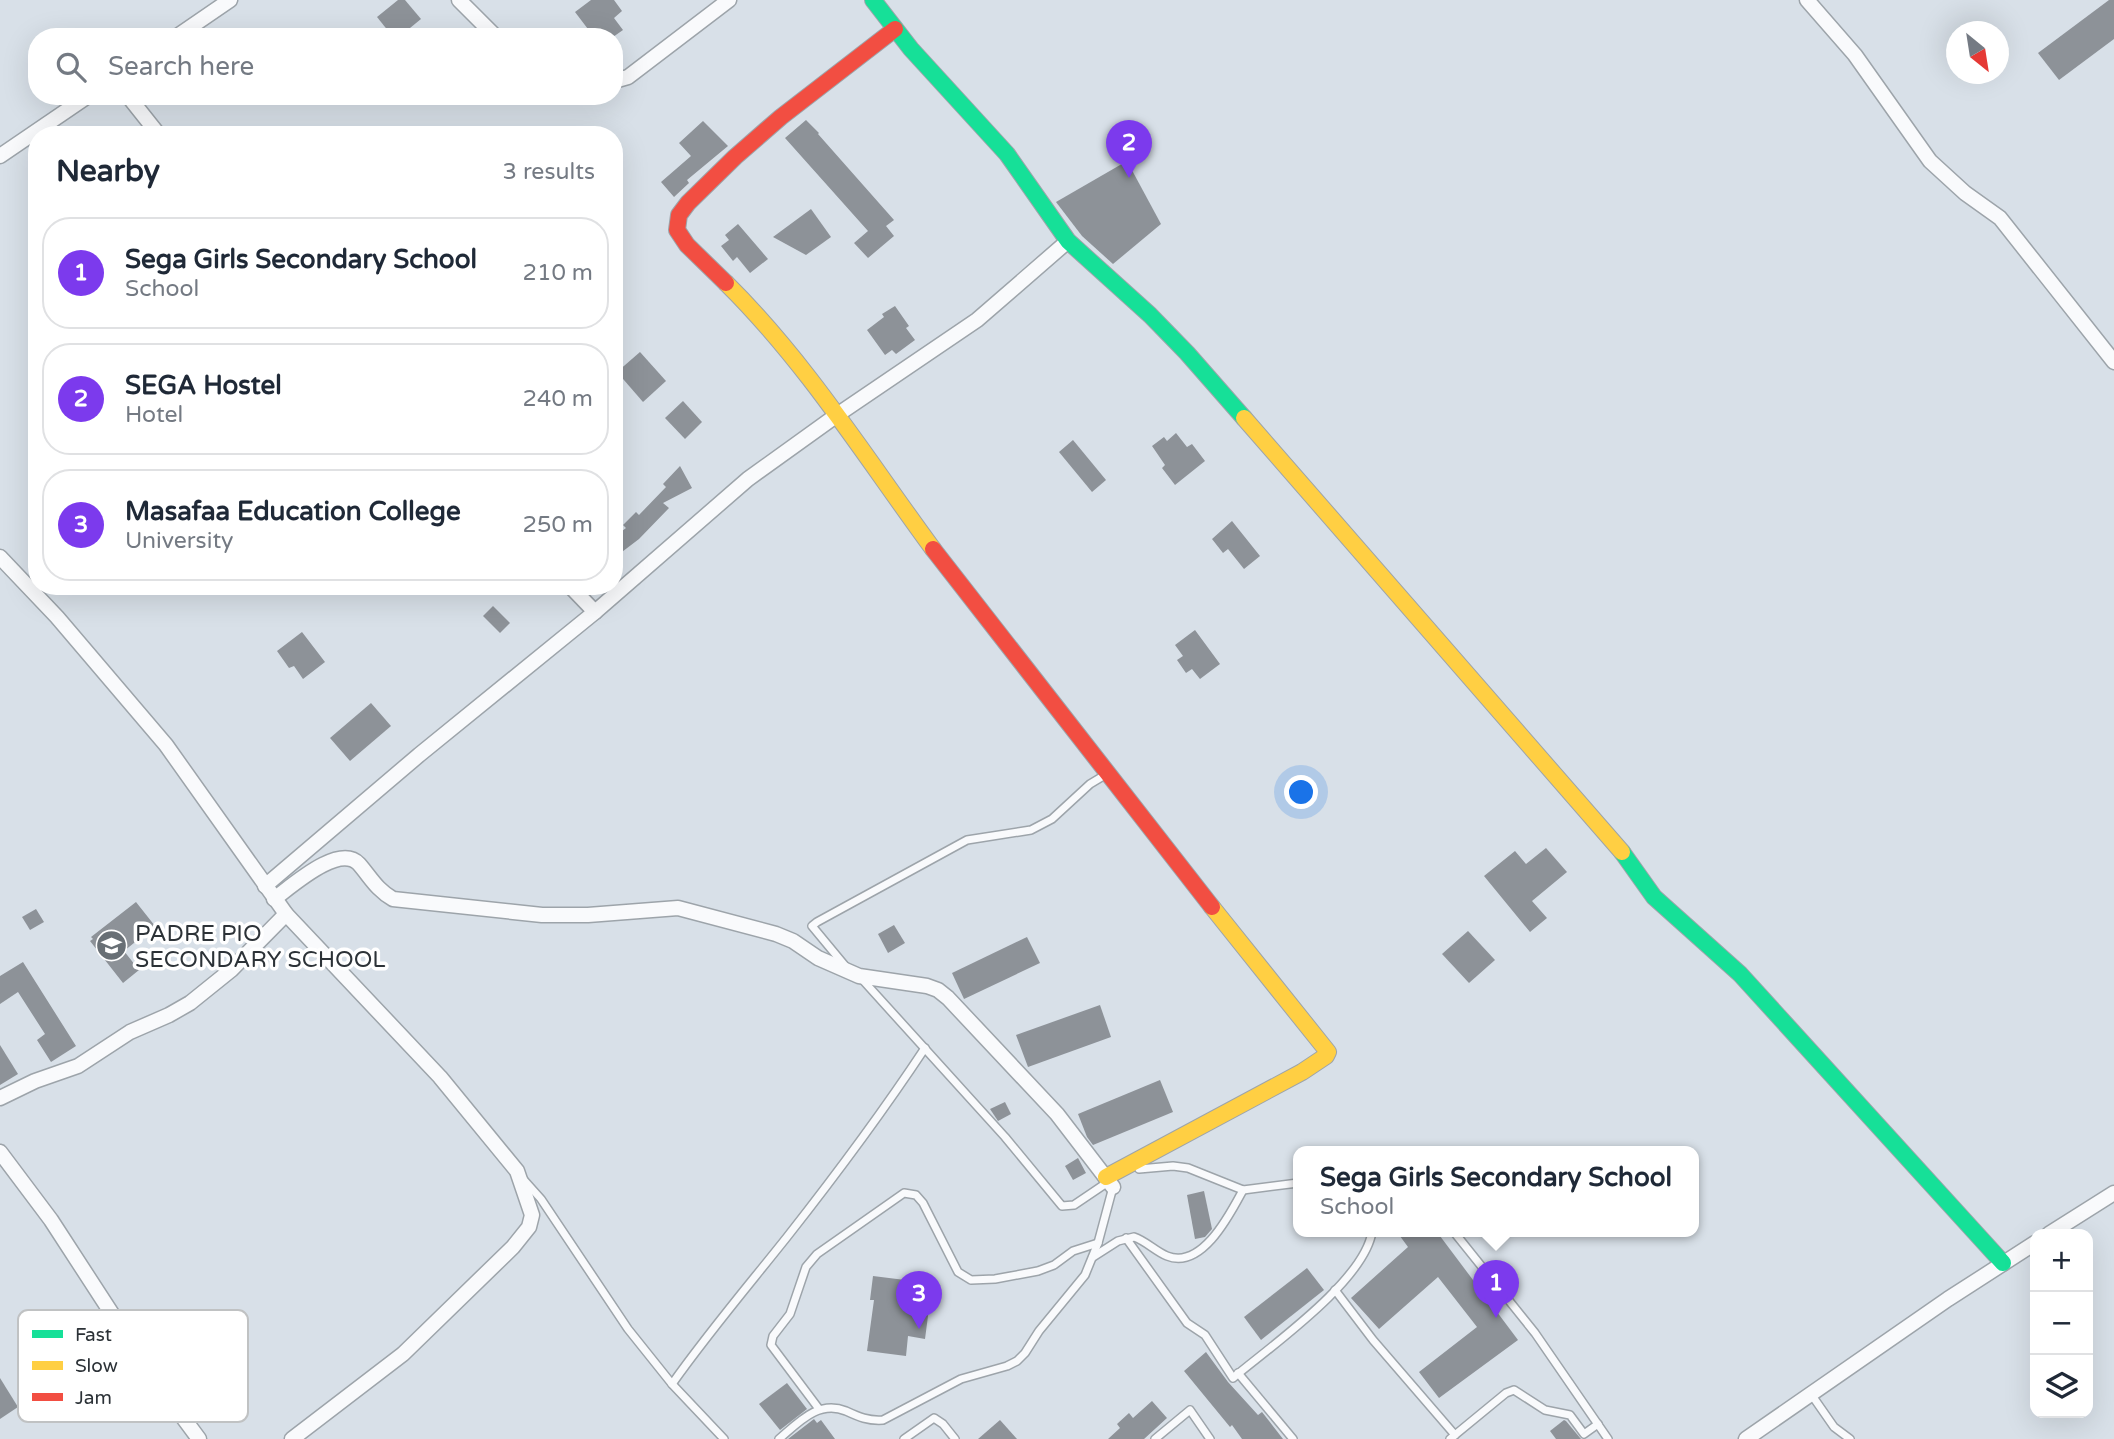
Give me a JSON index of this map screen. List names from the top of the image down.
{
  "places": {
    "school or university": ["PADRE PIO SECONDARY SCHOOL"]
  },
  "legend": ["Fast", "Slow", "Jam"],
  "north": "bottom right",
  "page": {
    "search": "Search here",
    "pins": ["2", "1", "3"],
    "heading": ["Nearby", "3 results"],
    "list": [
      {
        "mark": "1",
        "name": "Sega Girls Secondary School",
        "note": "School",
        "value": "210 m"
      },
      {
        "mark": "2",
        "name": "SEGA Hostel",
        "note": "Hotel",
        "value": "240 m"
      },
      {
        "mark": "3",
        "name": "Masafaa Education College",
        "note": "University",
        "value": "250 m"
      }
    ],
    "popup": ["Sega Girls Secondary School", "School"],
    "map_buttons": ["+", "−"]
  }
}
